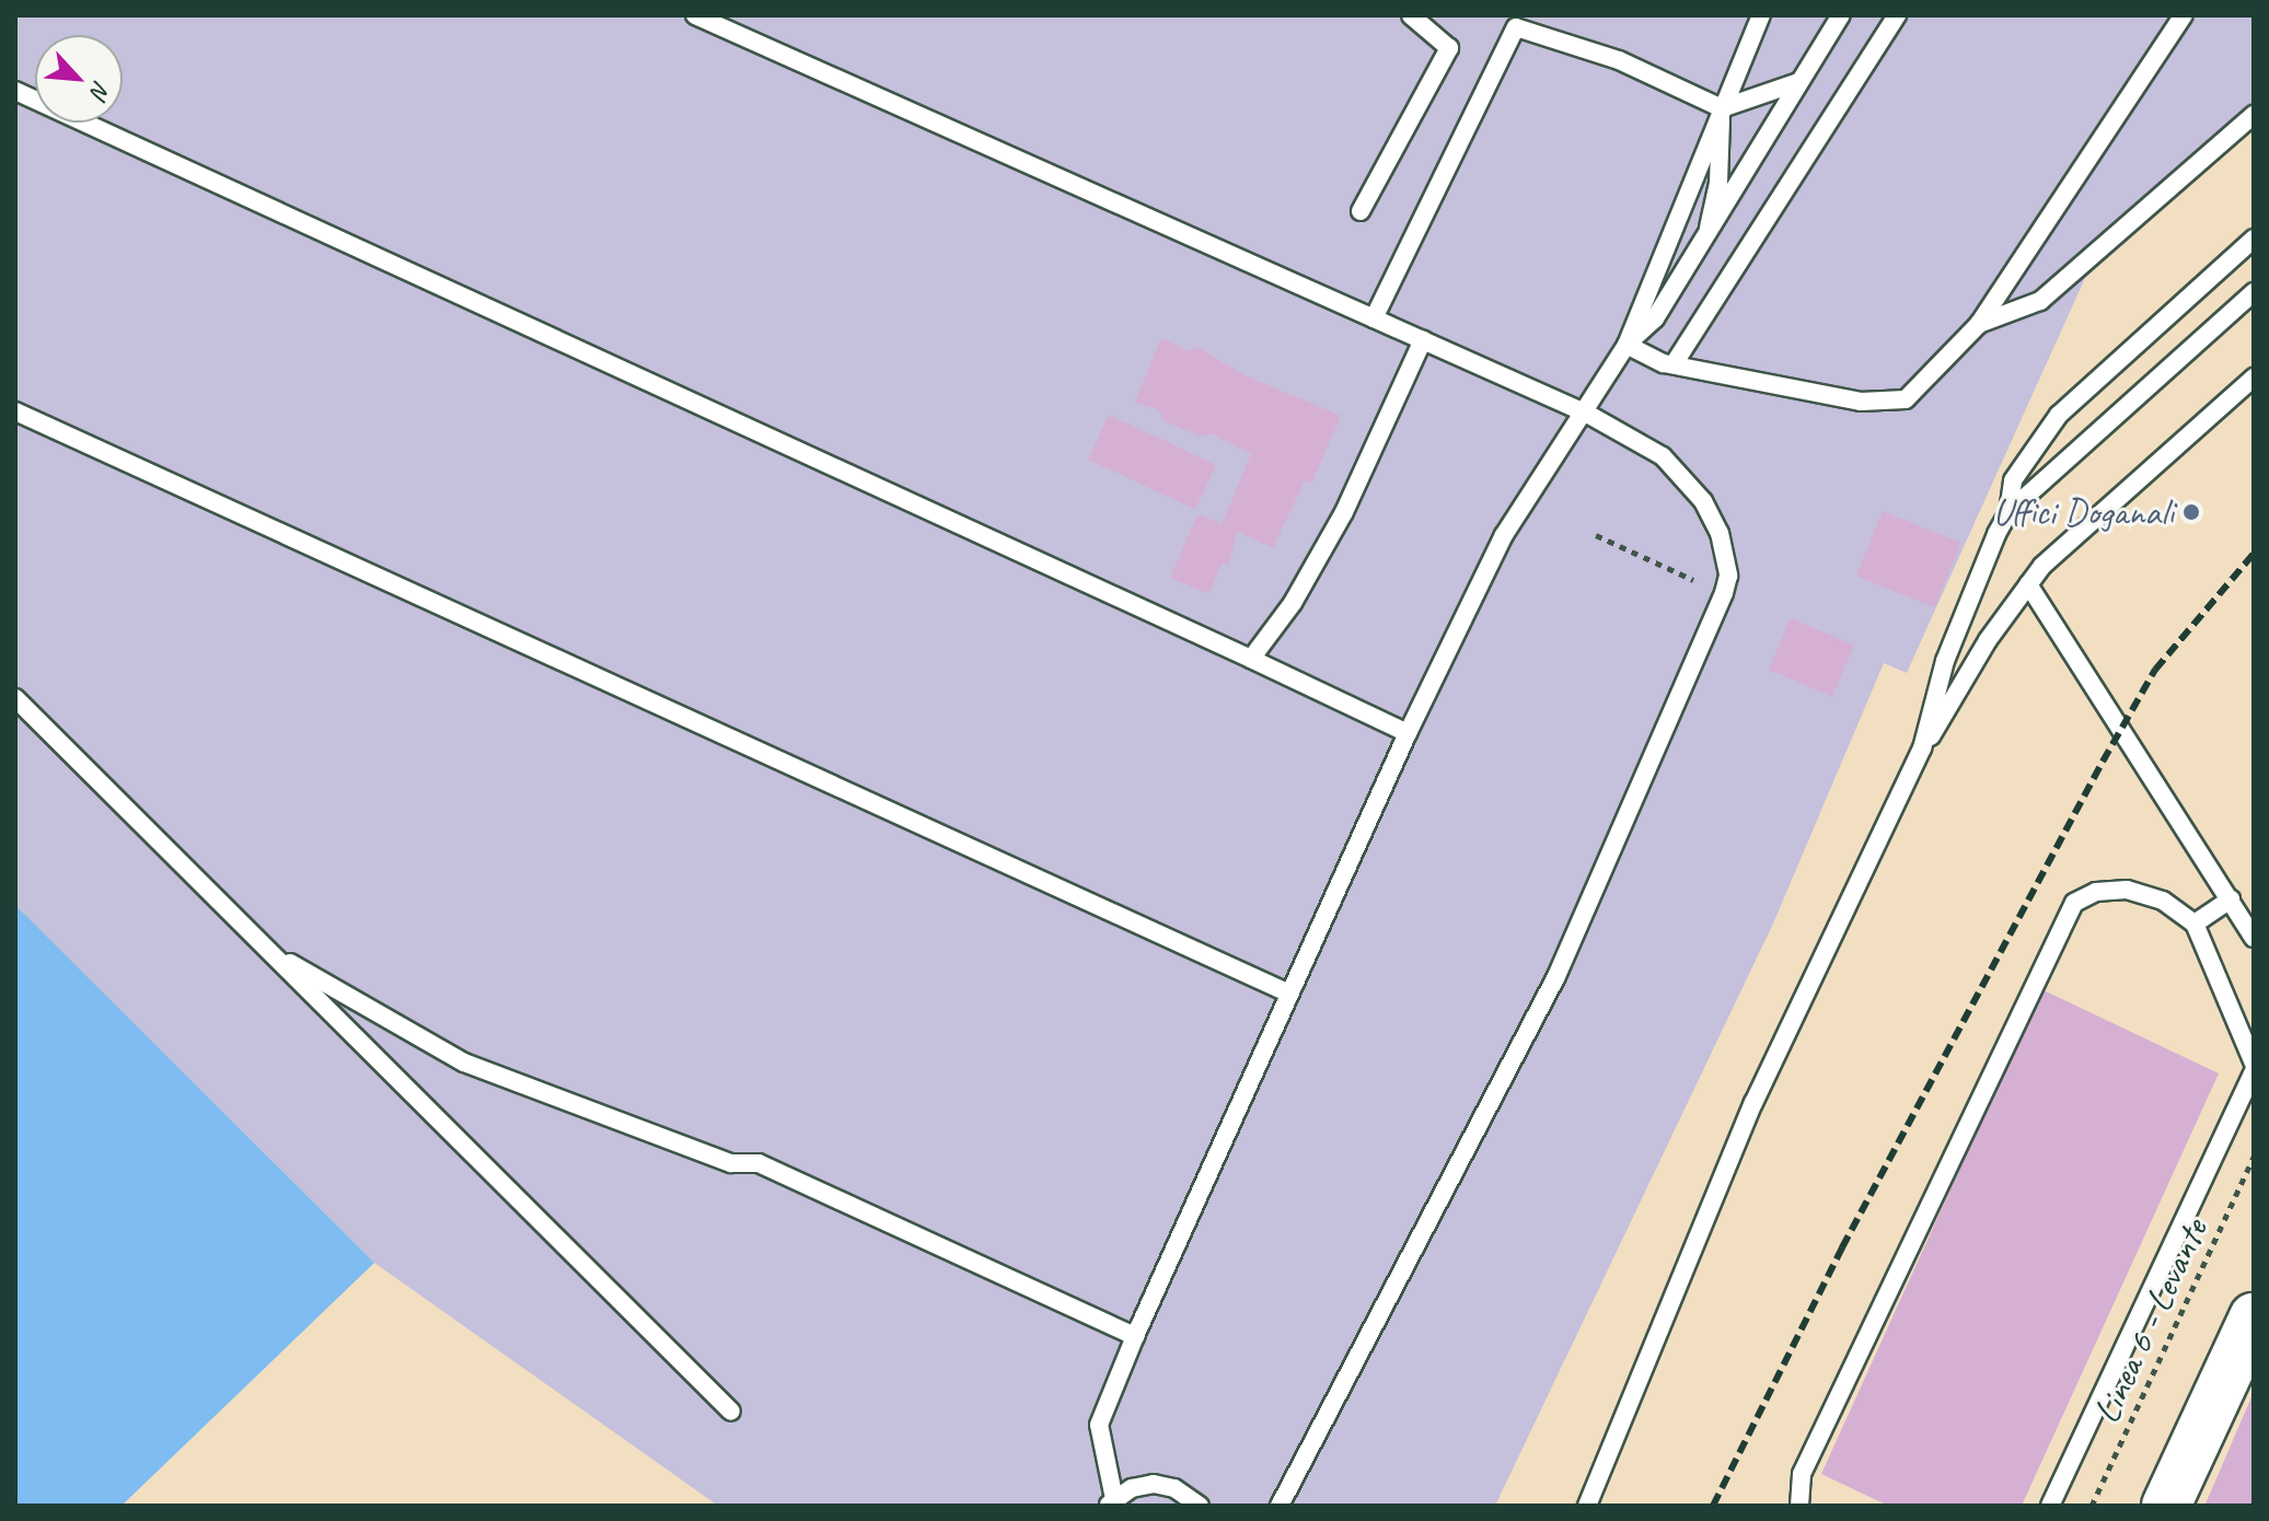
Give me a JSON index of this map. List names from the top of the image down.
{
  "streets": {
    "path": ["Linea 6 - Levante"]
  },
  "places": ["Uffici Doganali"],
  "north": "bottom right"
}
